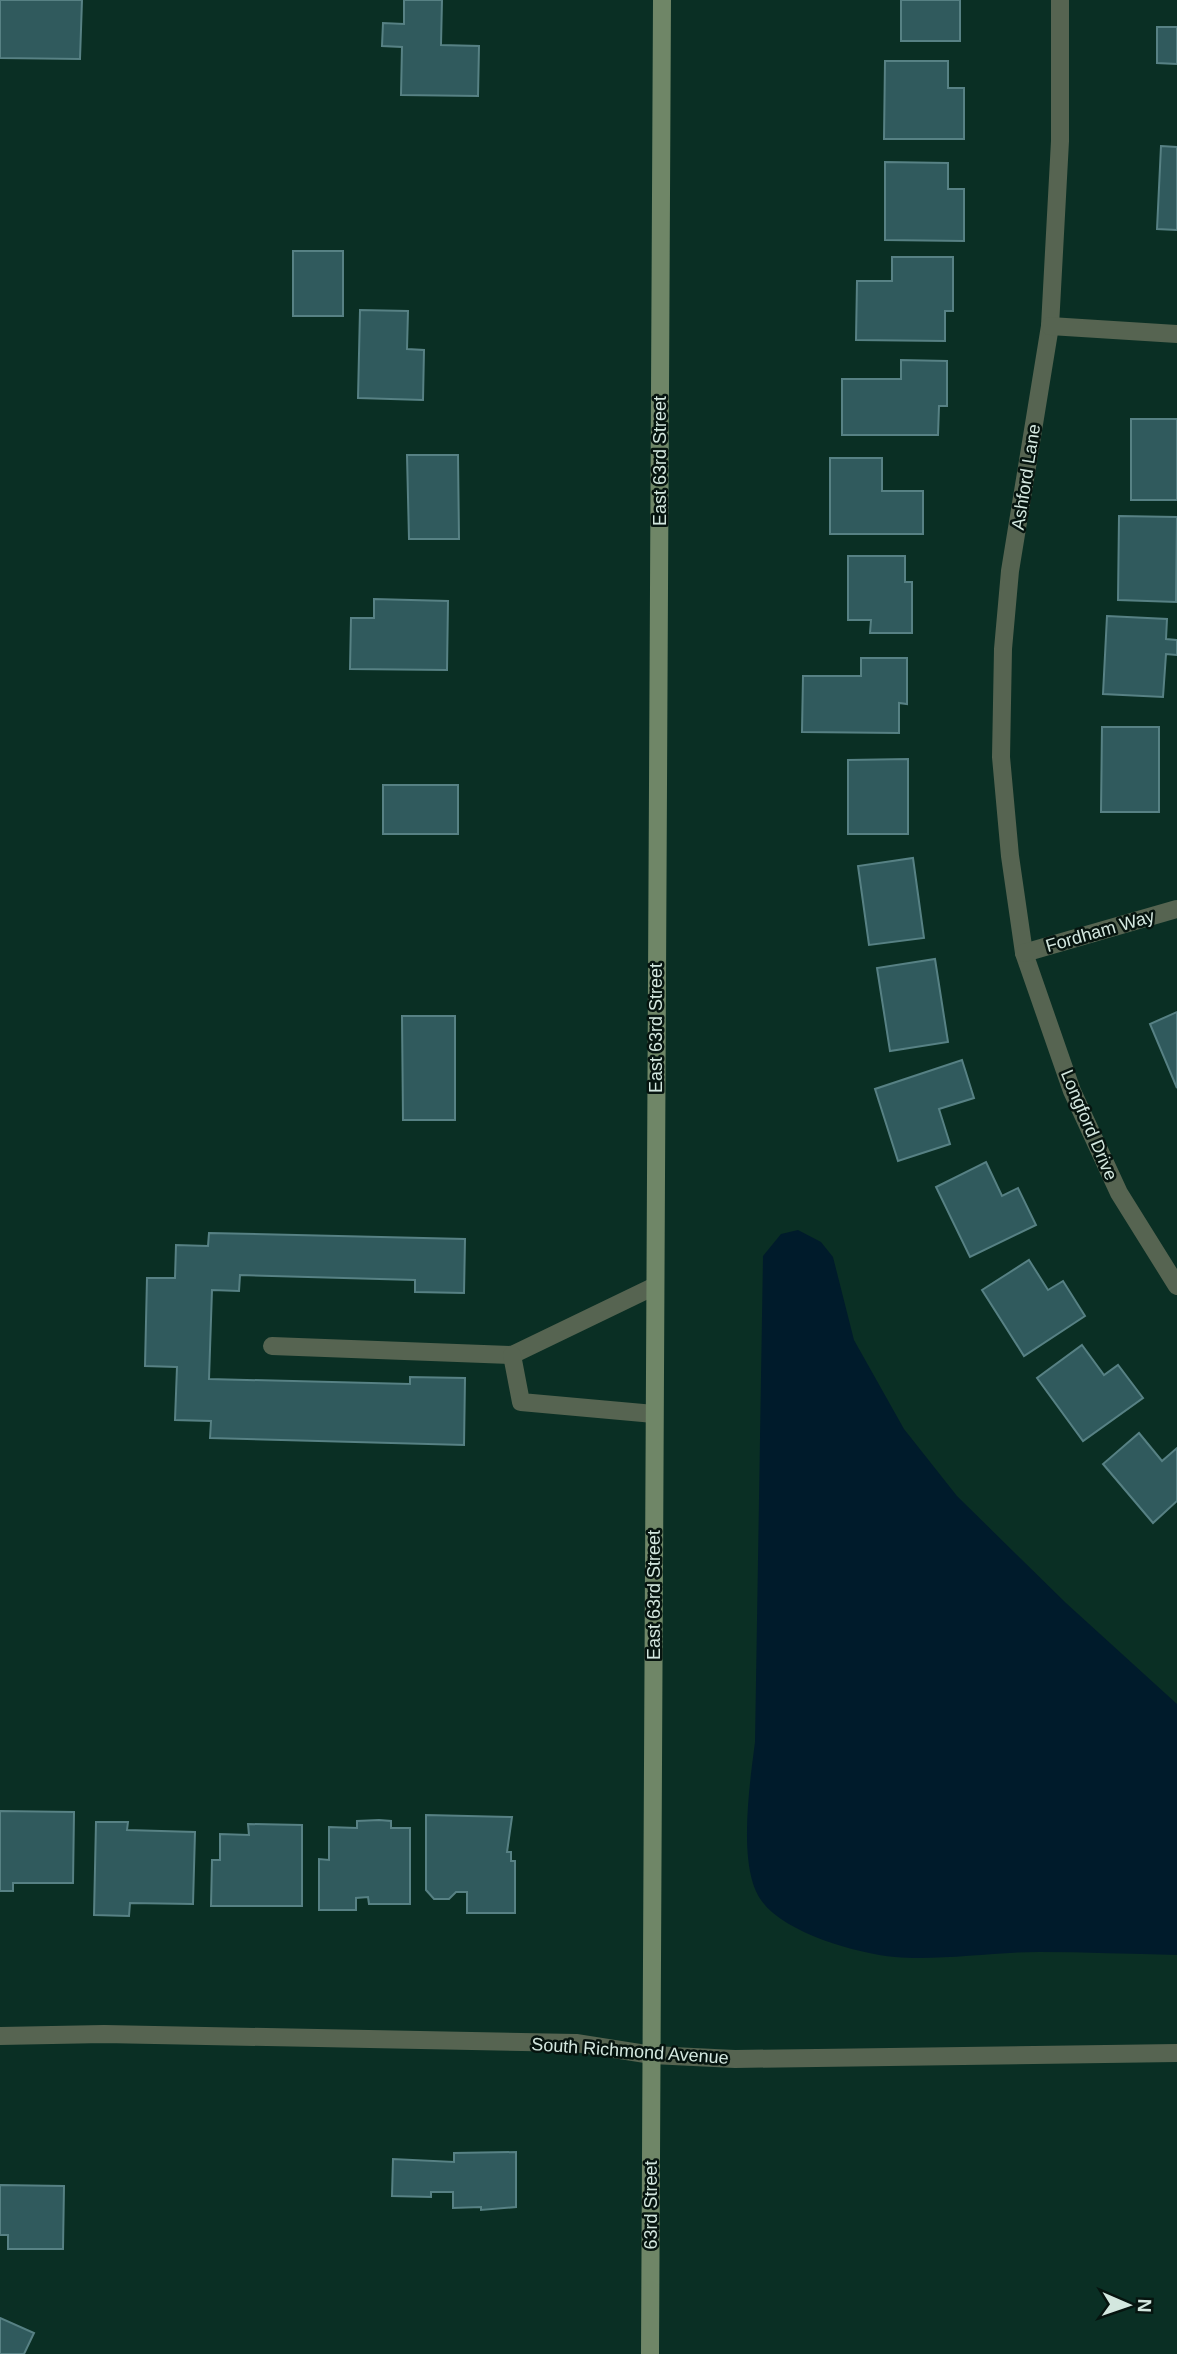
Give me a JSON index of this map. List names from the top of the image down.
{
  "streets": {
    "main road": ["East 63rd Street", "63rd Street"],
    "street": [
      "Ashford Lane",
      "Fordham Way",
      "Longford Drive",
      "South Richmond Avenue"
    ]
  },
  "crossings": [
    ["East 63rd Street", "South Richmond Avenue"],
    ["East 63rd Street", "63rd Street"],
    ["Ashford Lane", "Fordham Way"],
    ["Ashford Lane", "Longford Drive"],
    ["Fordham Way", "Longford Drive"],
    ["South Richmond Avenue", "63rd Street"]
  ],
  "north": "right"
}
